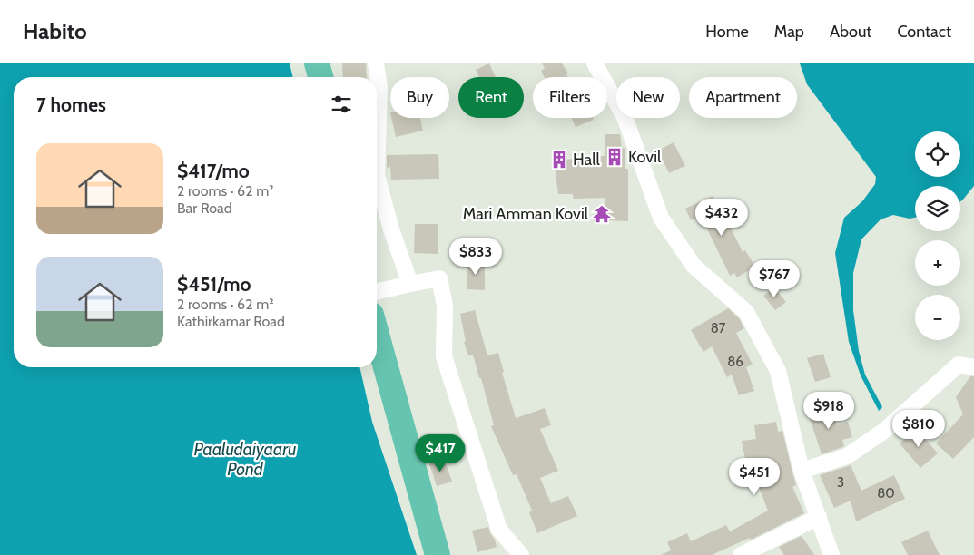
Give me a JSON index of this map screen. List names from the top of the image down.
{
  "water": ["Paaludaiyaaru Pond"],
  "places": {
    "building": ["Kovil", "Hall"],
    "temple": ["Mari Amman Kovil"]
  },
  "house_numbers": [
    "87",
    "86",
    "3",
    "80"
  ],
  "page": {
    "header": "Habito",
    "nav": [
      "Home",
      "Map",
      "About",
      "Contact"
    ],
    "chip": [
      "Buy",
      "Rent",
      "Filters",
      "New",
      "Apartment"
    ],
    "heading": "7 homes",
    "map_buttons": ["+", "−"],
    "list": [
      {
        "name": "$417/mo",
        "note": "2 rooms · 62 m² · Bar Road"
      },
      {
        "name": "$451/mo",
        "note": "2 rooms · 62 m² · Kathirkamar Road"
      }
    ],
    "price": [
      "$432",
      "$833",
      "$767",
      "$918",
      "$810",
      "$417",
      "$451"
    ]
  }
}
